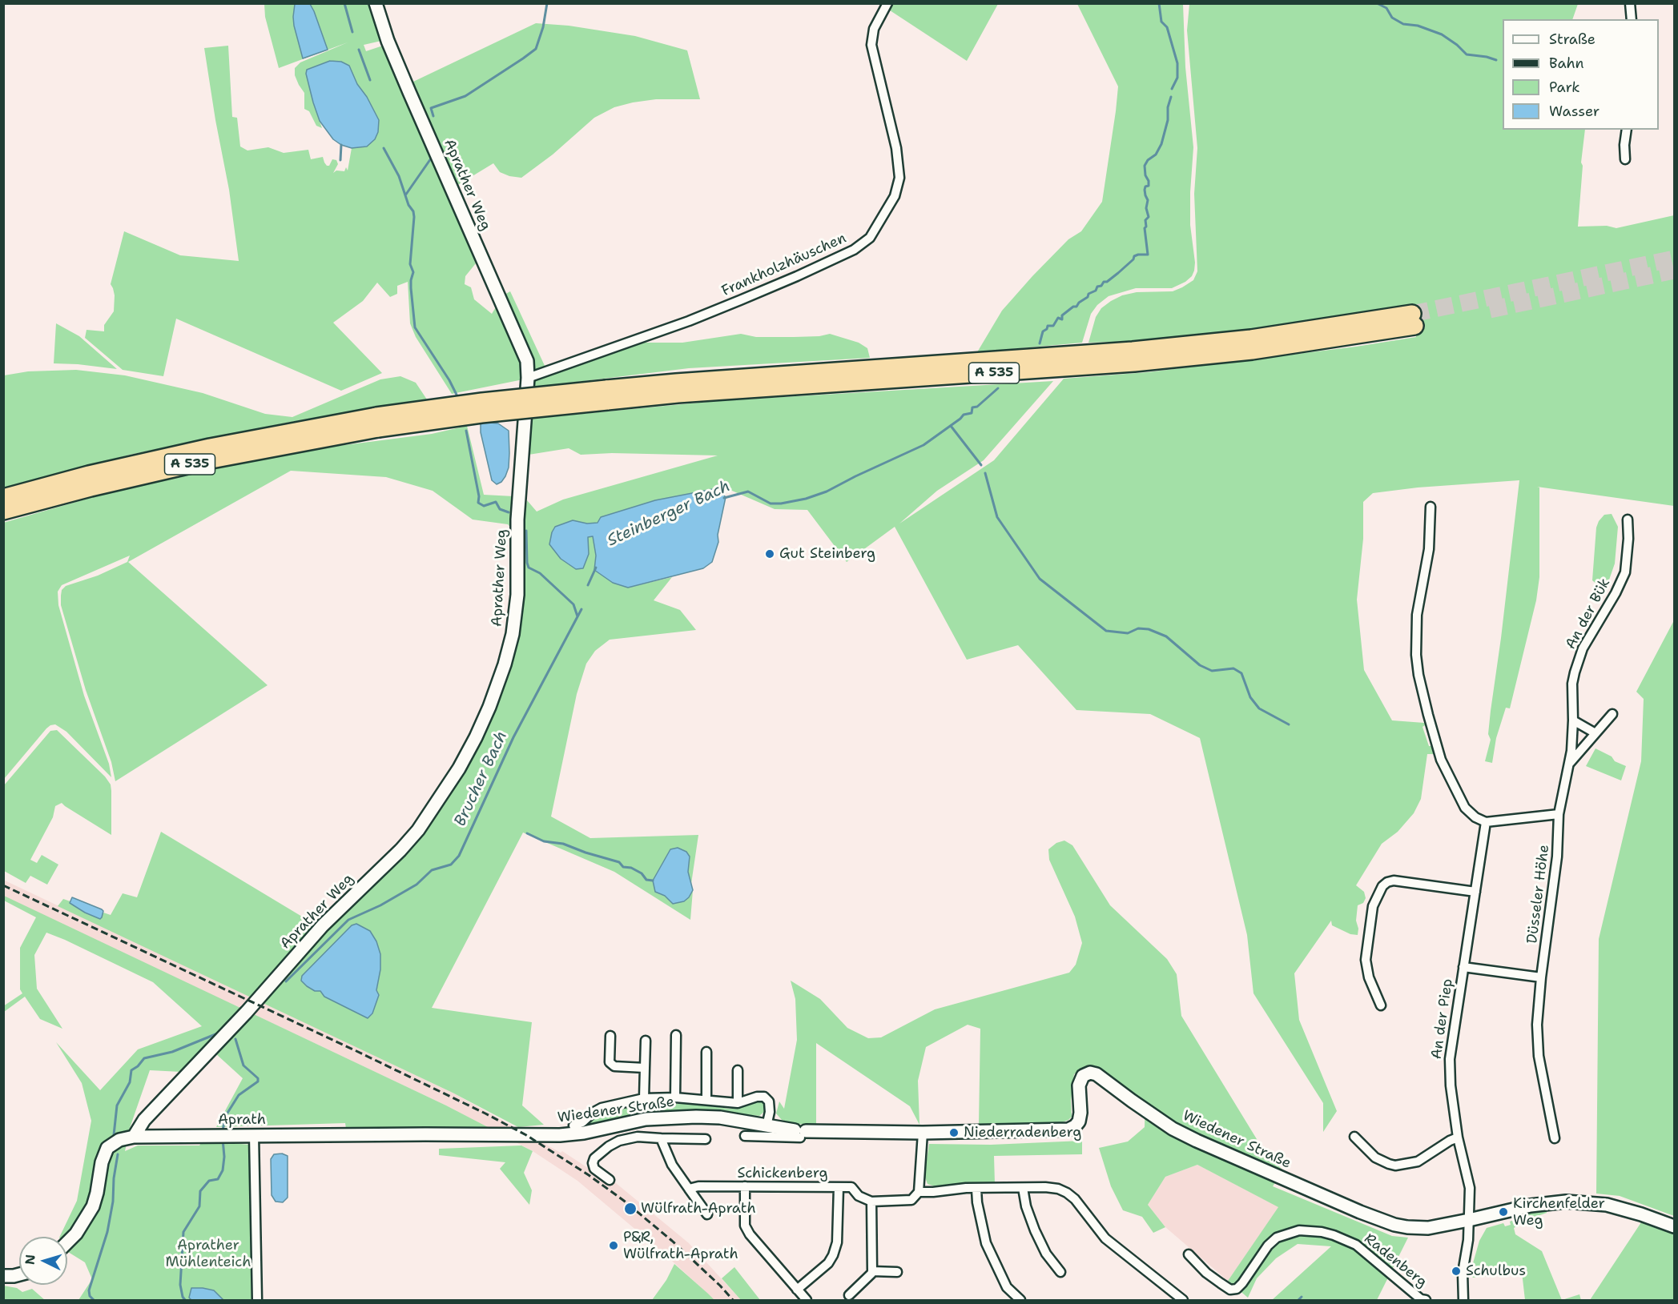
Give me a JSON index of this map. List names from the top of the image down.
{
  "streets": {
    "highway": ["A 535"],
    "main road": ["Aprather Weg", "Wiedener Straße", "Aprath"],
    "street": [
      "Frankholzhäuschen",
      "An der Bük",
      "Düsseler Höhe",
      "An der Piep",
      "Schickenberg",
      "Radenberg"
    ]
  },
  "crossings": [
    ["Aprather Weg", "Frankholzhäuschen"],
    ["Aprather Weg", "Aprath"],
    ["An der Bük", "Düsseler Höhe"],
    ["An der Piep", "Wiedener Straße"],
    ["Wiedener Straße", "Aprath"]
  ],
  "water": ["Steinberger Bach", "Brucher Bach"],
  "parks": ["Aprather Mühlenteich"],
  "places": [
    "Gut Steinberg",
    "Niederradenberg",
    "Wülfrath-Aprath",
    "Kirchenfelder Weg",
    "P&R, Wülfrath-Aprath",
    "Schulbus"
  ],
  "legend": [
    "Straße",
    "Bahn",
    "Park",
    "Wasser"
  ],
  "north": "left"
}
